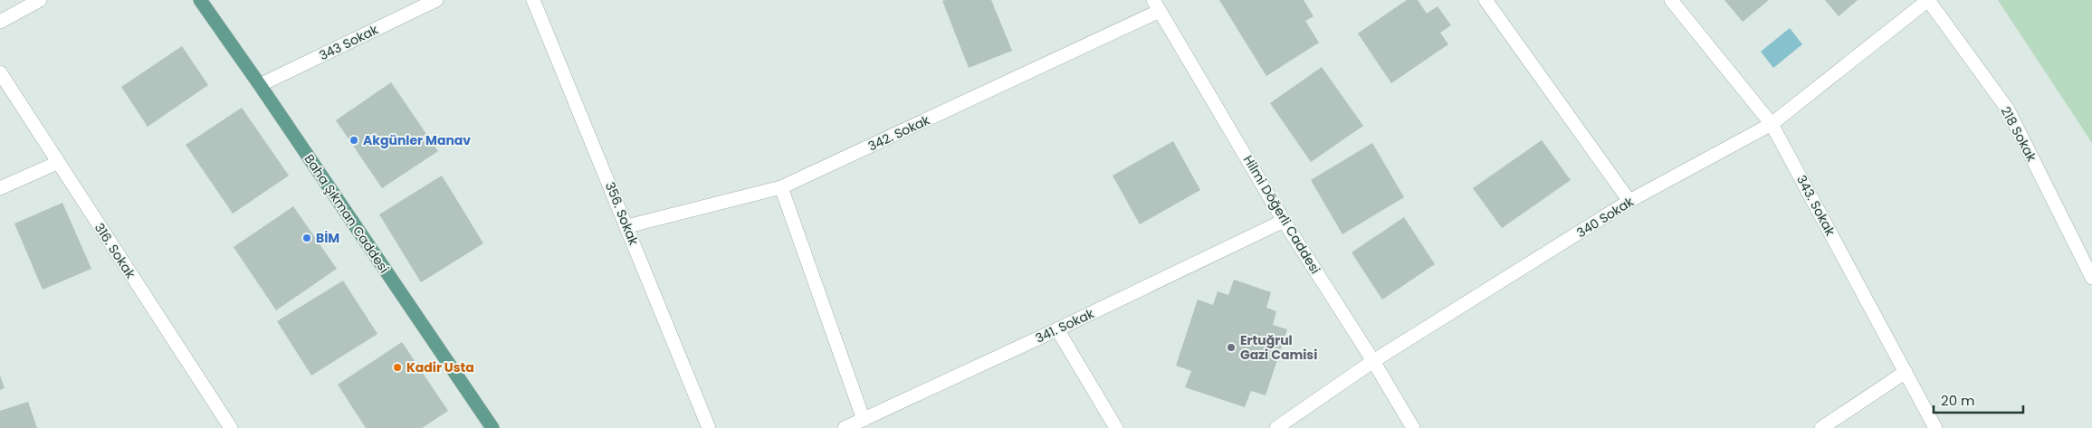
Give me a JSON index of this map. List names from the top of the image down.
{
  "streets": {
    "main road": ["Baha Şıkman Caddesi"],
    "street": [
      "343 Sokak",
      "342. Sokak",
      "218 Sokak",
      "343. Sokak",
      "356. Sokak",
      "Hilmi Döğerli Caddesi",
      "340 Sokak",
      "316. Sokak",
      "341. Sokak"
    ]
  },
  "crossings": [
    ["343 Sokak", "Baha Şıkman Caddesi"],
    ["342. Sokak", "356. Sokak"],
    ["342. Sokak", "Hilmi Döğerli Caddesi"],
    ["218 Sokak", "340 Sokak"],
    ["343. Sokak", "340 Sokak"],
    ["Hilmi Döğerli Caddesi", "340 Sokak"],
    ["Hilmi Döğerli Caddesi", "341. Sokak"]
  ],
  "places": [
    "Akgünler Manav",
    "BİM",
    "Ertuğrul Gazi Camisi",
    "Kadir Usta"
  ],
  "scale_bar": "20 m"
}
